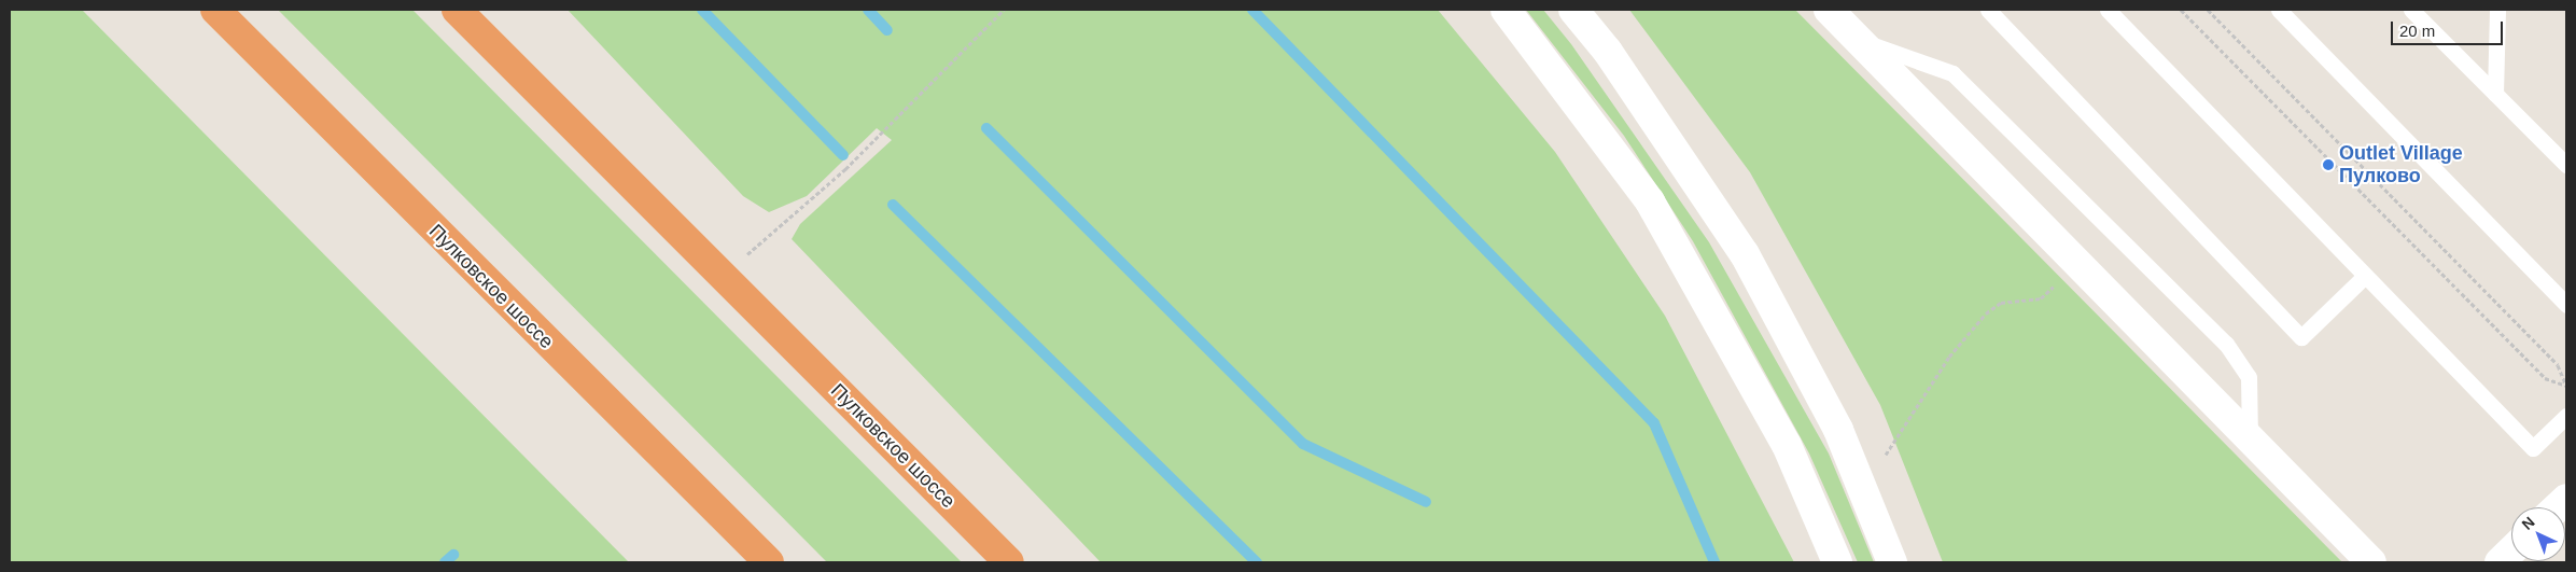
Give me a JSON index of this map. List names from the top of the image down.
{
  "streets": {
    "highway": ["Пулковское шоссе"]
  },
  "places": ["Outlet Village Пулково"],
  "scale_bar": "20 m",
  "north": "top left"
}
